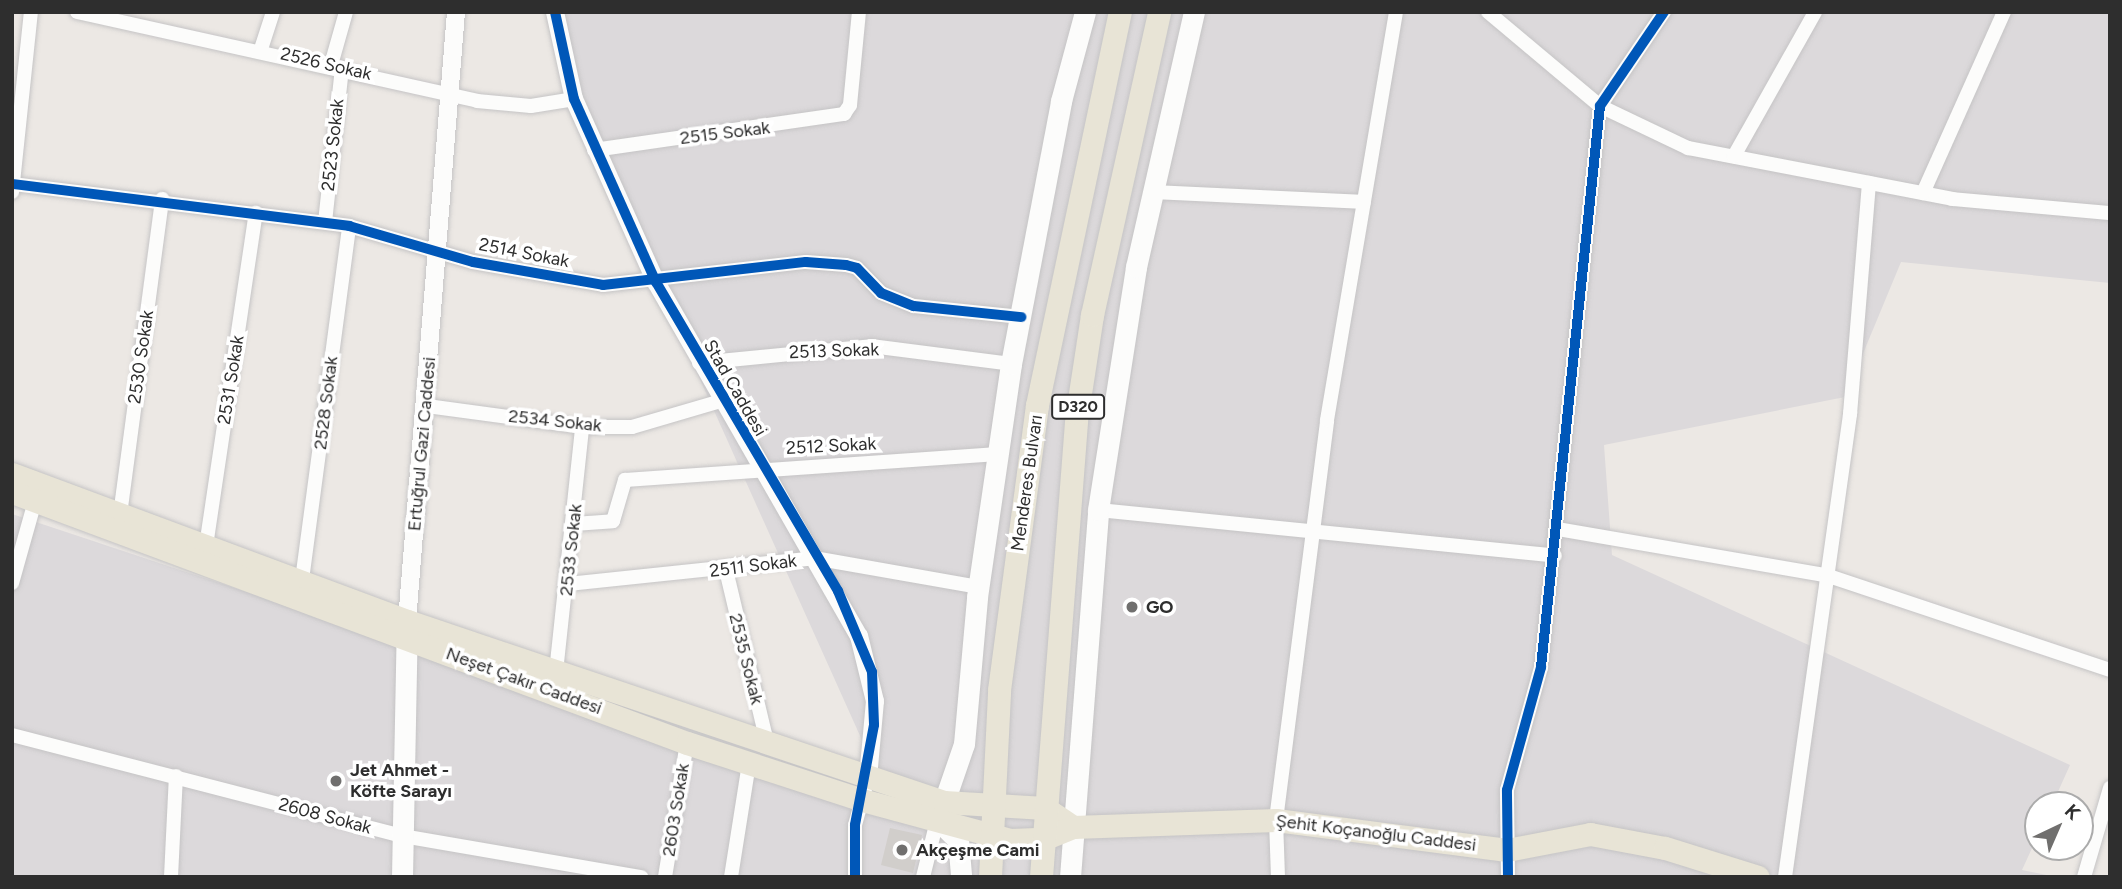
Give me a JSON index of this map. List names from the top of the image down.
{
  "streets": {
    "main road": [
      "D320",
      "Ertuğrul Gazi Caddesi",
      "Menderes Bulvarı",
      "Neşet Çakır Caddesi",
      "Şehit Koçanoğlu Caddesi"
    ],
    "street": [
      "2526 Sokak",
      "2515 Sokak",
      "2523 Sokak",
      "2514 Sokak",
      "2513 Sokak",
      "2530 Sokak",
      "2531 Sokak",
      "Stad Caddesi",
      "2528 Sokak",
      "2534 Sokak",
      "2512 Sokak",
      "2533 Sokak",
      "2511 Sokak",
      "2535 Sokak",
      "2603 Sokak",
      "2608 Sokak"
    ]
  },
  "crossings": [
    ["2526 Sokak", "2523 Sokak"],
    ["2526 Sokak", "Stad Caddesi"],
    ["2526 Sokak", "Ertuğrul Gazi Caddesi"],
    ["2515 Sokak", "Stad Caddesi"],
    ["2523 Sokak", "2514 Sokak"],
    ["2514 Sokak", "2530 Sokak"],
    ["2514 Sokak", "2531 Sokak"],
    ["2514 Sokak", "Stad Caddesi"],
    ["2514 Sokak", "2528 Sokak"],
    ["2514 Sokak", "Ertuğrul Gazi Caddesi"],
    ["2513 Sokak", "Stad Caddesi"],
    ["2530 Sokak", "Neşet Çakır Caddesi"],
    ["2531 Sokak", "Neşet Çakır Caddesi"],
    ["Stad Caddesi", "2534 Sokak"],
    ["Stad Caddesi", "2512 Sokak"],
    ["Stad Caddesi", "2511 Sokak"],
    ["Stad Caddesi", "Neşet Çakır Caddesi"],
    ["2528 Sokak", "Neşet Çakır Caddesi"],
    ["D320", "Neşet Çakır Caddesi"],
    ["D320", "Şehit Koçanoğlu Caddesi"],
    ["2534 Sokak", "Ertuğrul Gazi Caddesi"],
    ["2534 Sokak", "2533 Sokak"],
    ["Ertuğrul Gazi Caddesi", "Neşet Çakır Caddesi"],
    ["Ertuğrul Gazi Caddesi", "2608 Sokak"],
    ["2512 Sokak", "2533 Sokak"],
    ["Menderes Bulvarı", "Neşet Çakır Caddesi"],
    ["2533 Sokak", "2511 Sokak"],
    ["2533 Sokak", "Neşet Çakır Caddesi"],
    ["2511 Sokak", "2535 Sokak"],
    ["2535 Sokak", "Neşet Çakır Caddesi"],
    ["Neşet Çakır Caddesi", "2603 Sokak"],
    ["Neşet Çakır Caddesi", "Şehit Koçanoğlu Caddesi"]
  ],
  "places": ["GO", "Jet Ahmet - Köfte Sarayı", "Akçeşme Cami"],
  "north": "top right"
}
